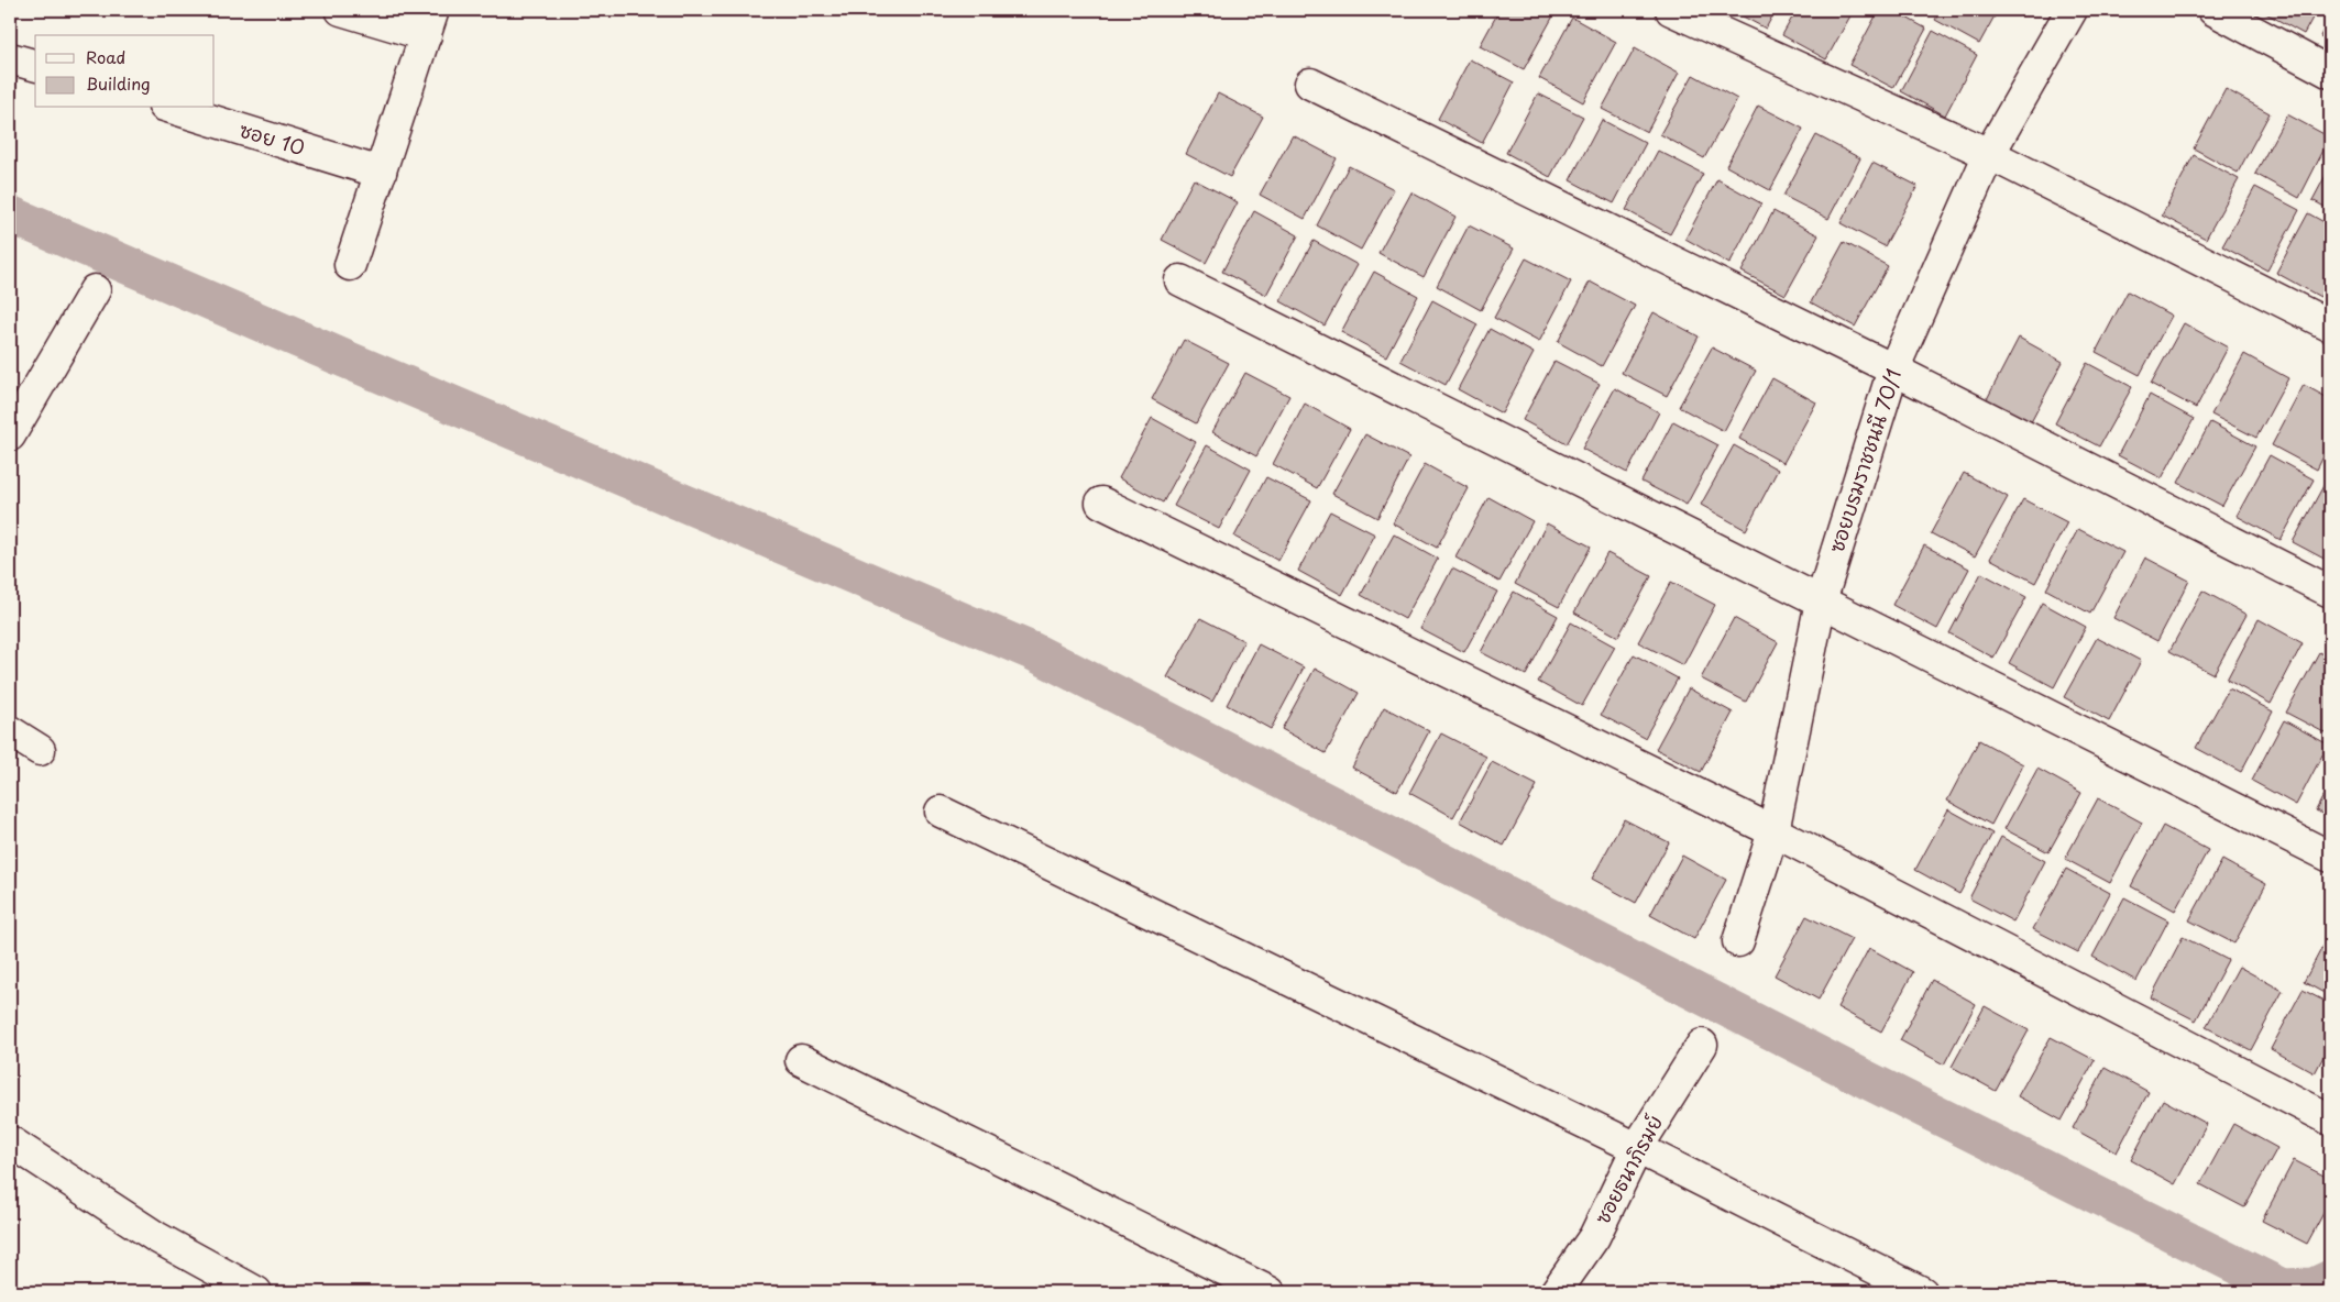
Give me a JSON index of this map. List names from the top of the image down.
{
  "streets": {
    "street": ["ซอย 10", "ซอยบรมราชชนนี 70/1", "ซอยธนาภิรมย์"]
  },
  "legend": ["Road", "Building"]
}
